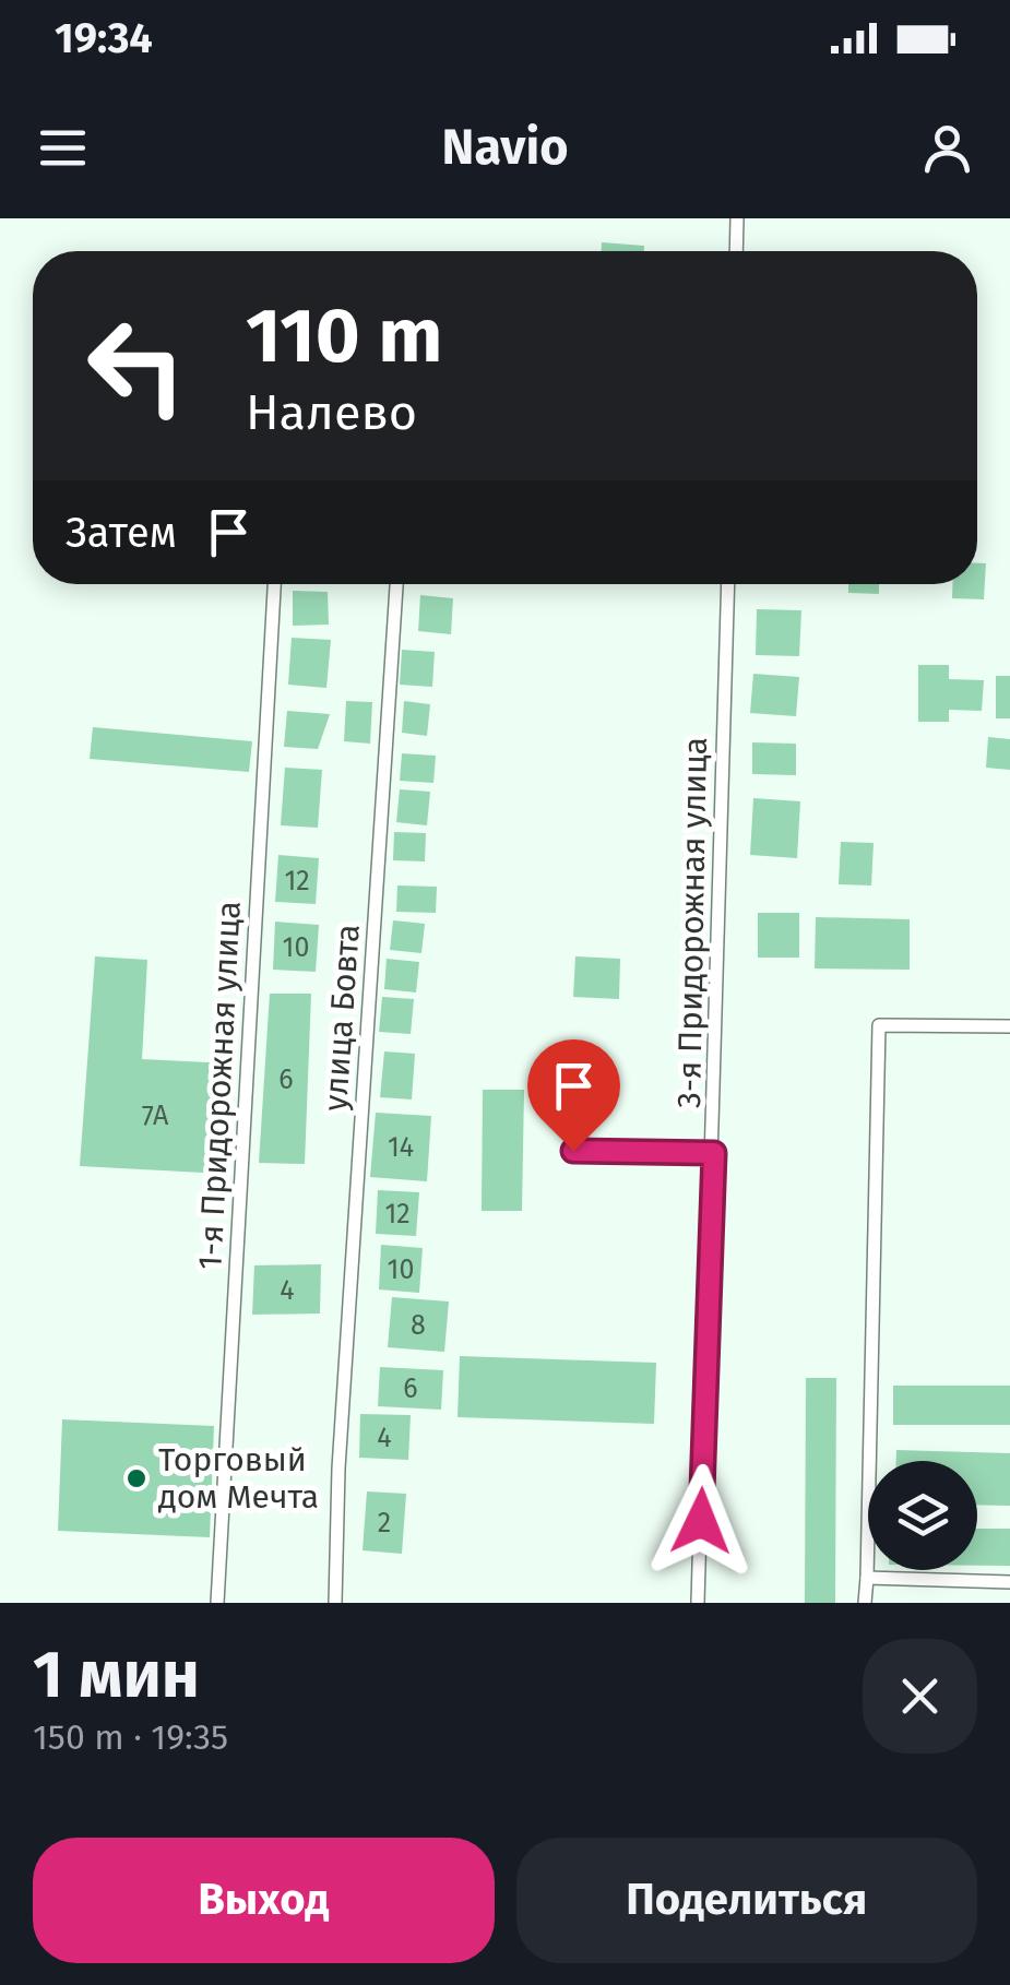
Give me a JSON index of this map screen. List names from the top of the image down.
{
  "streets": {
    "lane": ["3-я Придорожная улица", "улица Бовта", "1-я Придорожная улица"]
  },
  "places": ["Торговый дом Мечта"],
  "house_numbers": [
    "12",
    "10",
    "6",
    "7А",
    "14",
    "12",
    "10",
    "4",
    "8",
    "6",
    "4",
    "2"
  ],
  "page": {
    "status": "19:34",
    "header": "Navio",
    "turn": ["110 m", "Налево"],
    "then": "Затем",
    "heading": ["1 мин", "150 m · 19:35"],
    "buttons": ["Выход", "Поделиться"]
  }
}
